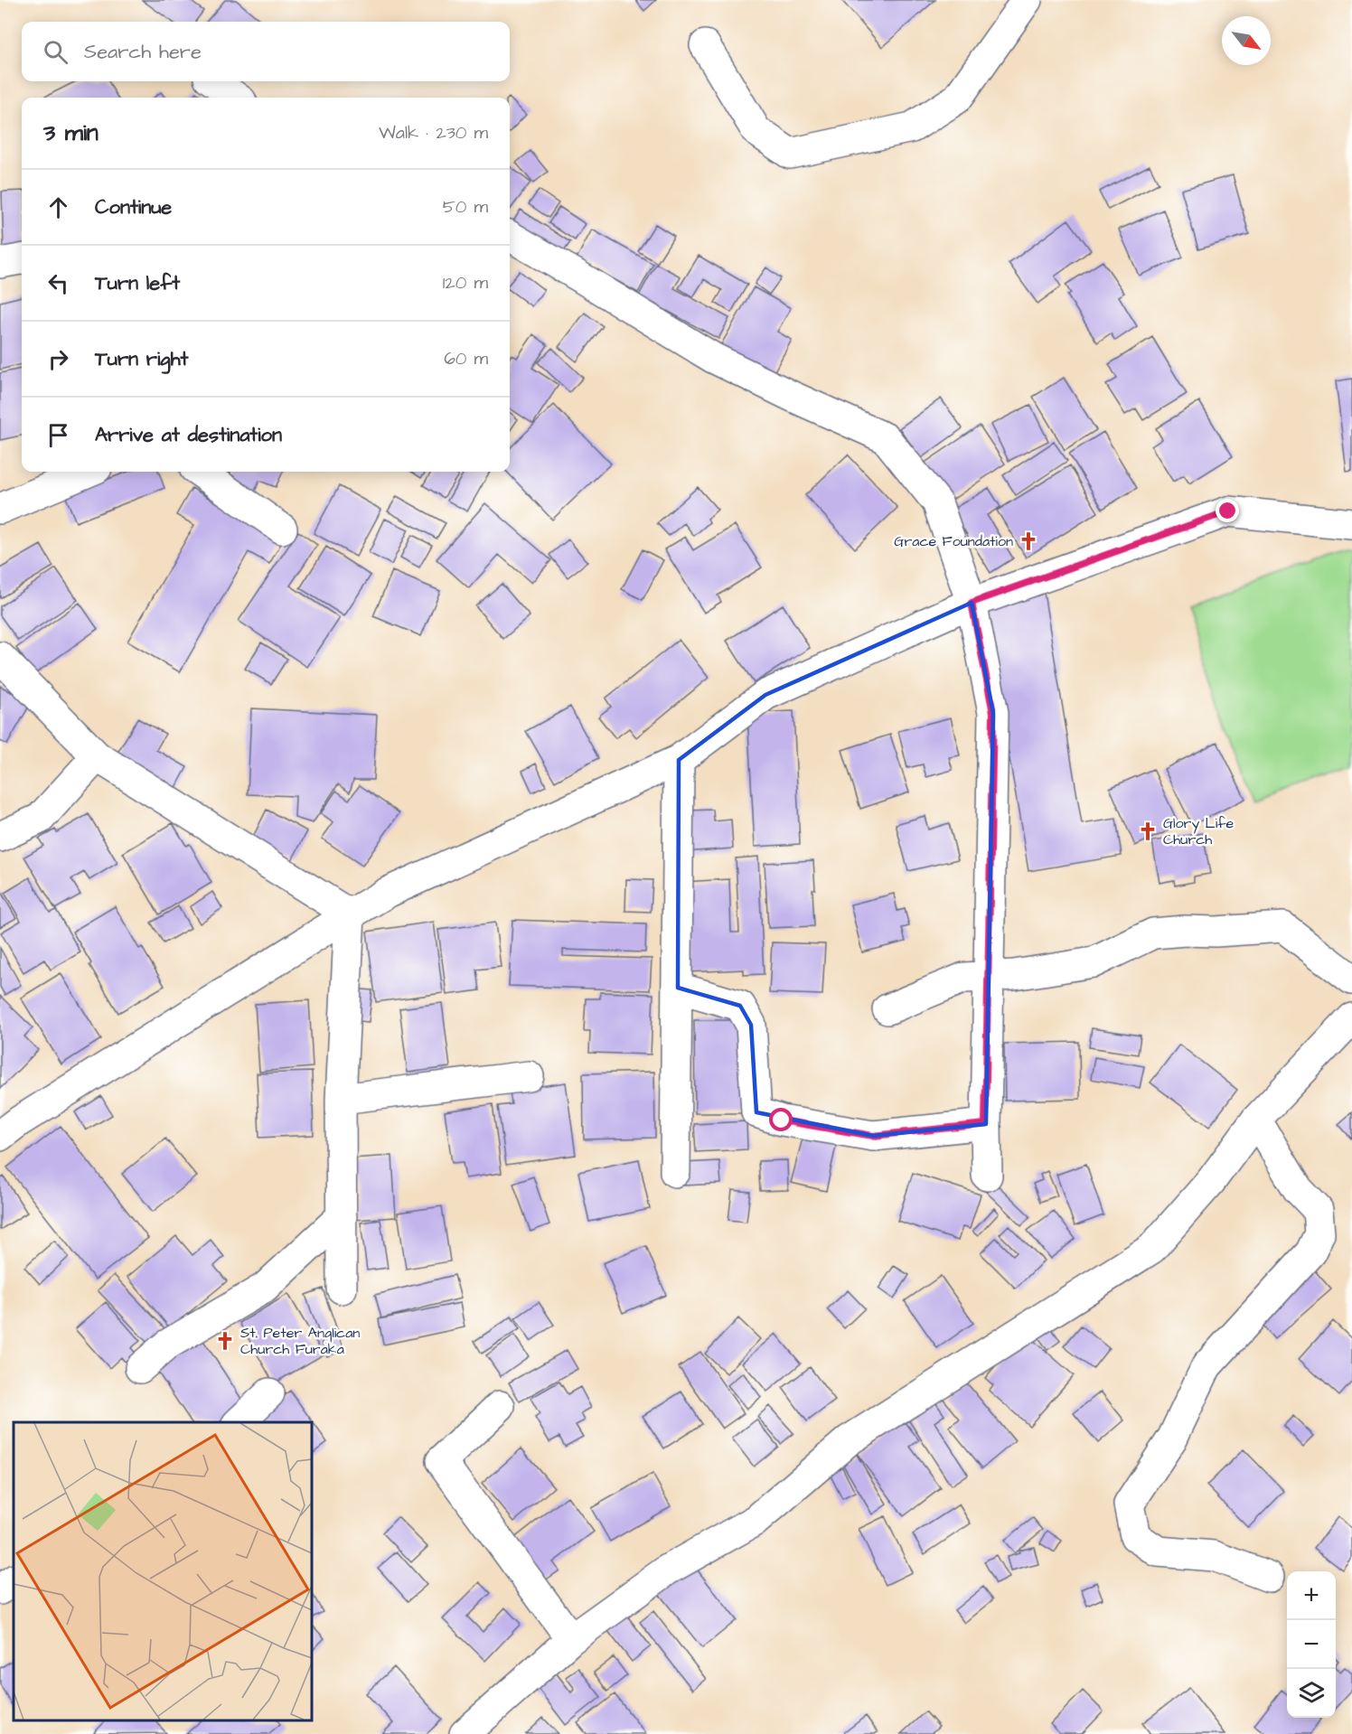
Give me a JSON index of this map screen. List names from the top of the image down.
{
  "places": {
    "church": ["Grace Foundation", "Glory Life Church", "St. Peter Anglican Church Furaka"]
  },
  "north": "bottom right",
  "page": {
    "search": "Search here",
    "heading": ["3 min", "Walk · 230 m"],
    "list": [
      ["Continue", "50 m"],
      ["Turn left", "120 m"],
      ["Turn right", "60 m"],
      "Arrive at destination"
    ],
    "map_buttons": ["+", "−"]
  }
}
